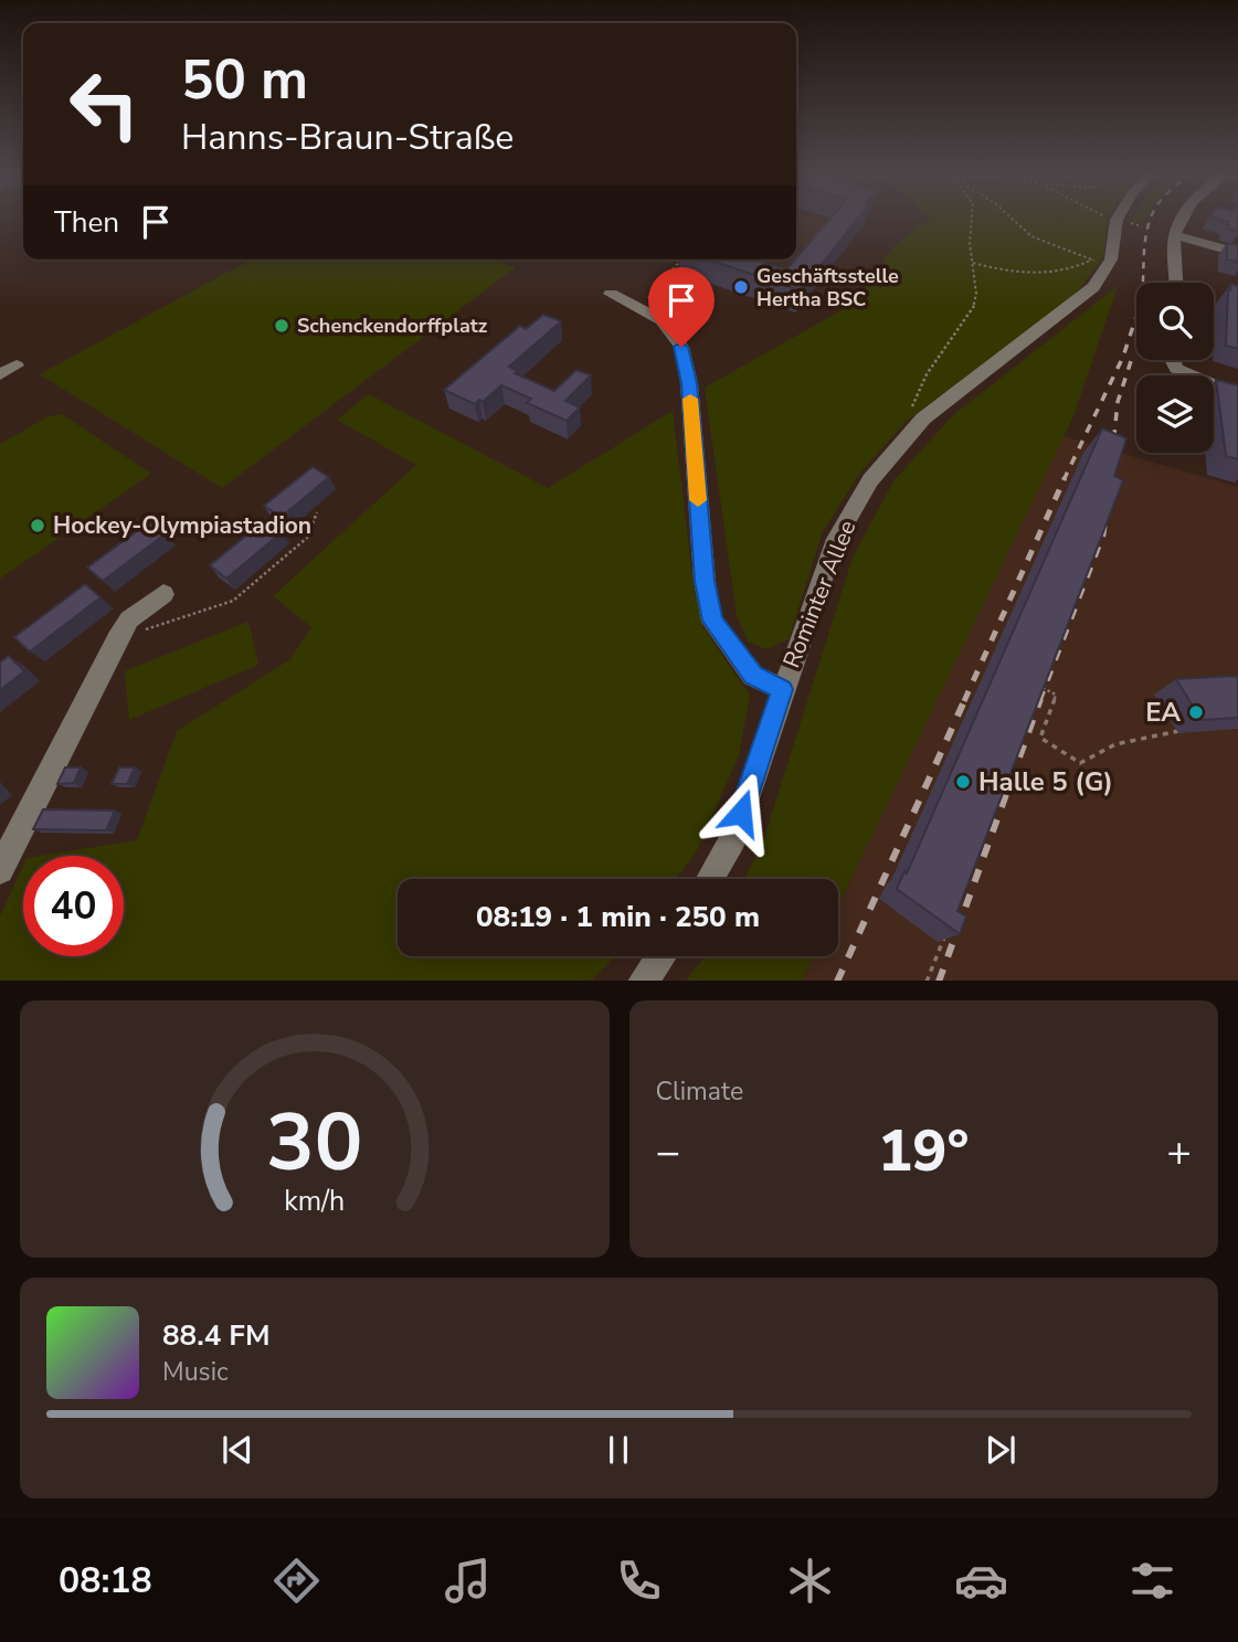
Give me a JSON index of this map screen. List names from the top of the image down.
{
  "streets": {
    "street": ["Rominter Allee"]
  },
  "places": [
    "Geschäftsstelle Hertha BSC",
    "Schenckendorffplatz",
    "Hockey-Olympiastadion",
    "EA",
    "Halle 5 (G)"
  ],
  "page": {
    "turn": ["50 m", "Hanns-Braun-Straße"],
    "then": "Then",
    "limit": "40",
    "trip": "08:19 · 1 min · 250 m",
    "tile": "Climate",
    "heat": ["−", "19°", "+"],
    "song": ["88.4 FM", "Music"],
    "tabs": "08:18",
    "gauge": ["30", "km/h"]
  }
}
